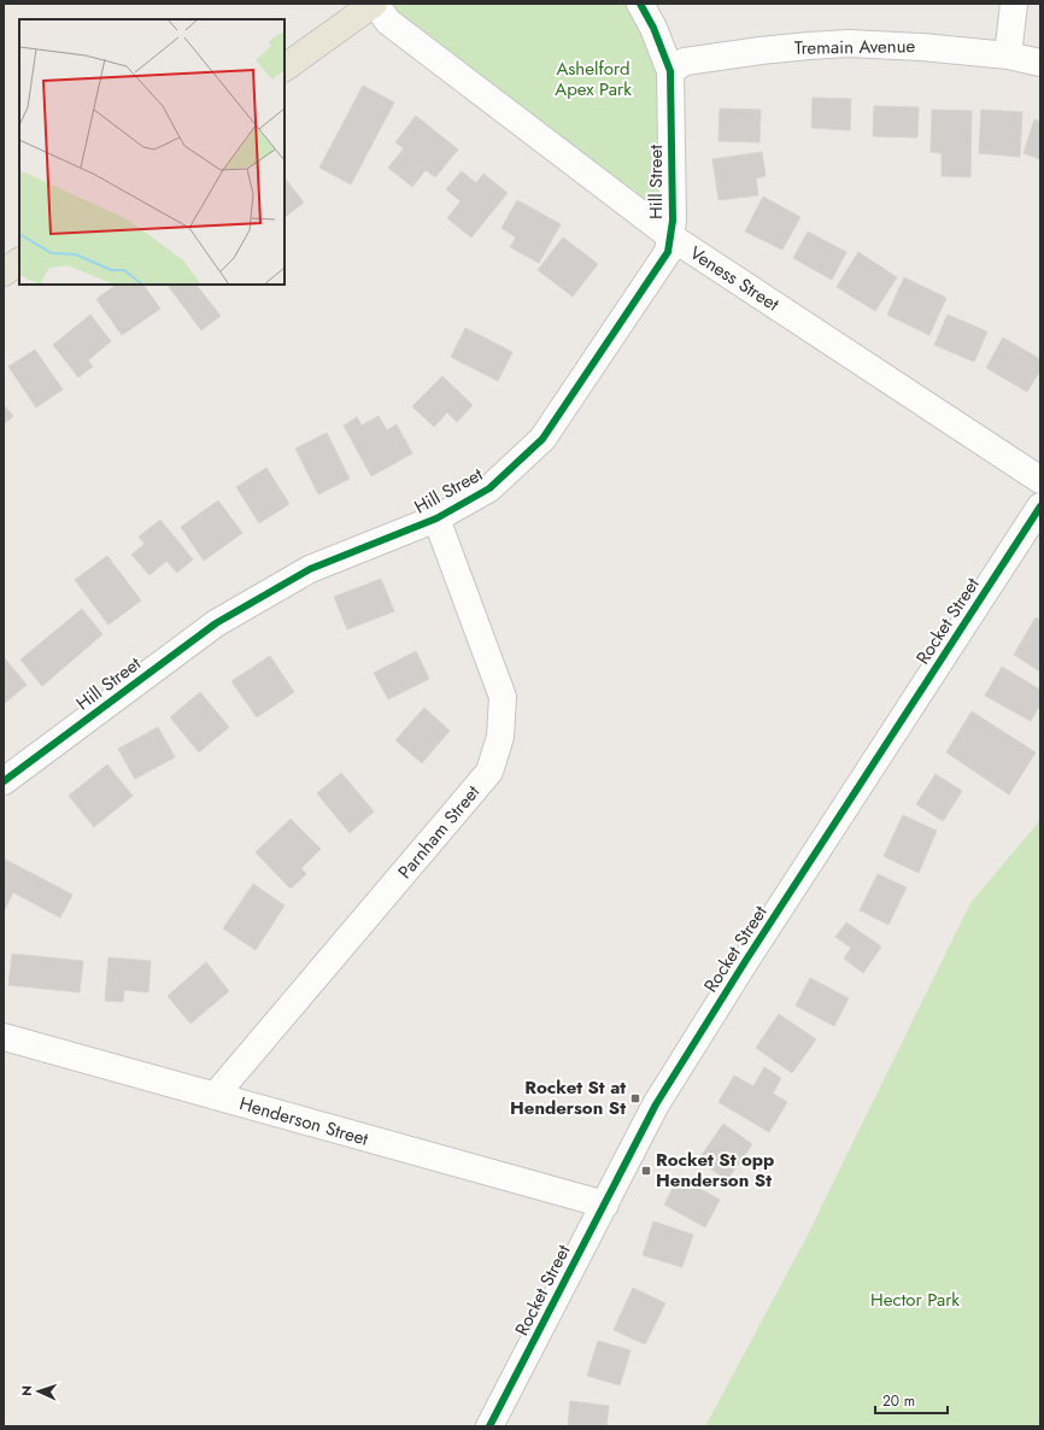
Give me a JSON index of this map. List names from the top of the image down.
{
  "streets": {
    "street": [
      "Tremain Avenue",
      "Hill Street",
      "Veness Street",
      "Rocket Street",
      "Parnham Street",
      "Henderson Street"
    ]
  },
  "crossings": [
    ["Tremain Avenue", "Hill Street"],
    ["Hill Street", "Veness Street"],
    ["Hill Street", "Parnham Street"],
    ["Rocket Street", "Henderson Street"],
    ["Parnham Street", "Henderson Street"]
  ],
  "parks": ["Ashelford Apex Park", "Hector Park"],
  "places": {
    "transit": ["Rocket St at Henderson St", "Rocket St opp Henderson St"]
  },
  "scale_bar": "20 m",
  "north": "left"
}
